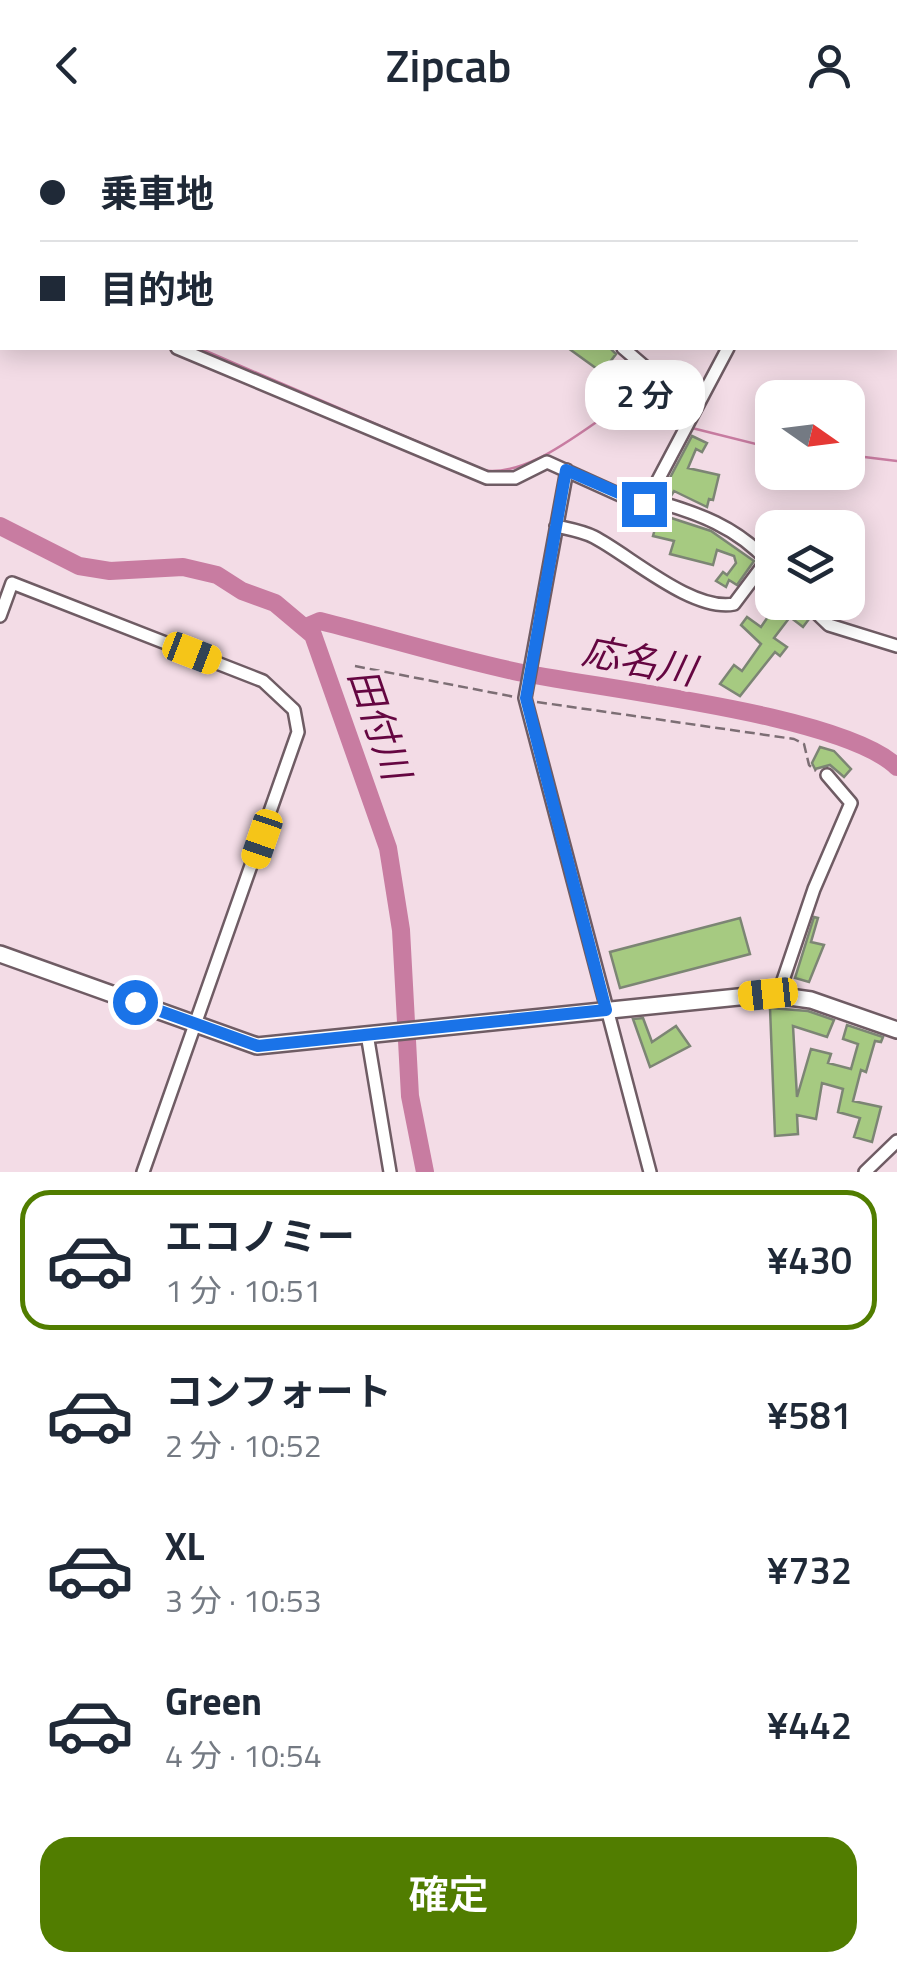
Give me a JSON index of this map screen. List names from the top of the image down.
{
  "water": ["応名川", "田付川"],
  "north": "right",
  "page": {
    "header": "Zipcab",
    "banner": ["乗車地", "目的地"],
    "bubble": "2 分",
    "list": [
      {
        "name": "エコノミー",
        "note": "1 分 · 10:51",
        "value": "¥430"
      },
      {
        "name": "コンフォート",
        "note": "2 分 · 10:52",
        "value": "¥581"
      },
      {
        "name": "XL",
        "note": "3 分 · 10:53",
        "value": "¥732"
      },
      {
        "name": "Green",
        "note": "4 分 · 10:54",
        "value": "¥442"
      }
    ],
    "buttons": "確定"
  }
}
